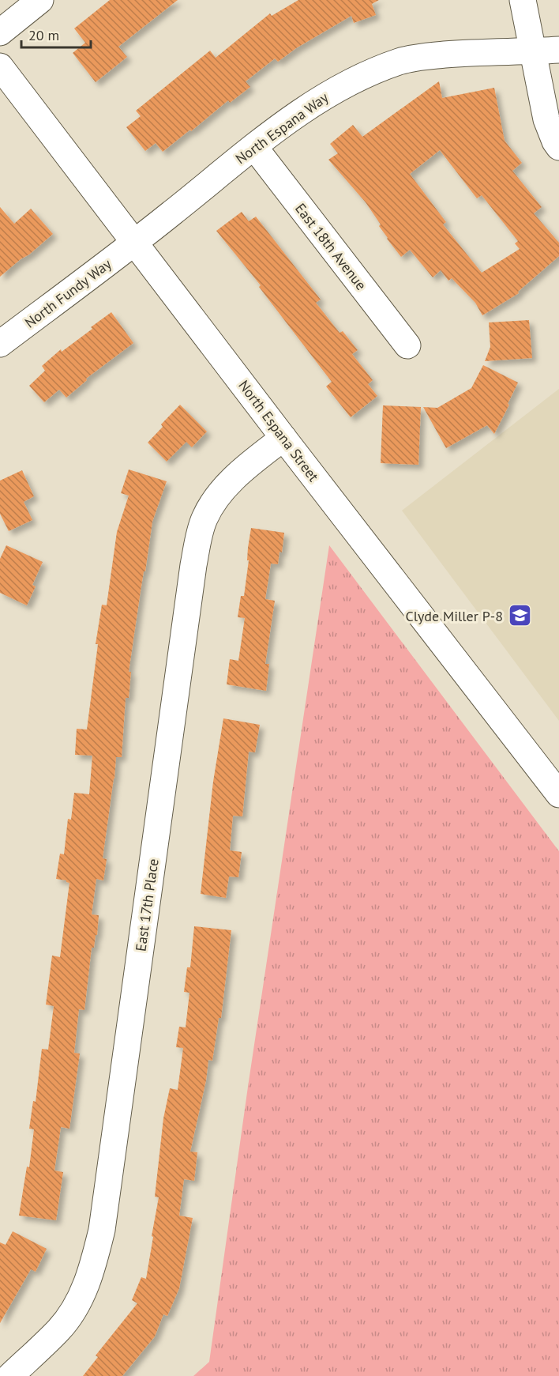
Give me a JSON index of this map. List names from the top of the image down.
{
  "streets": {
    "street": [
      "North Espana Way",
      "East 18th Avenue",
      "North Fundy Way",
      "North Espana Street",
      "East 17th Place"
    ]
  },
  "crossings": [
    ["North Espana Way", "East 18th Avenue"],
    ["North Espana Way", "North Fundy Way"],
    ["North Espana Way", "North Espana Street"],
    ["North Fundy Way", "North Espana Street"],
    ["North Espana Street", "East 17th Place"]
  ],
  "places": {
    "school or university": ["Clyde Miller P-8"]
  },
  "scale_bar": "20 m"
}
